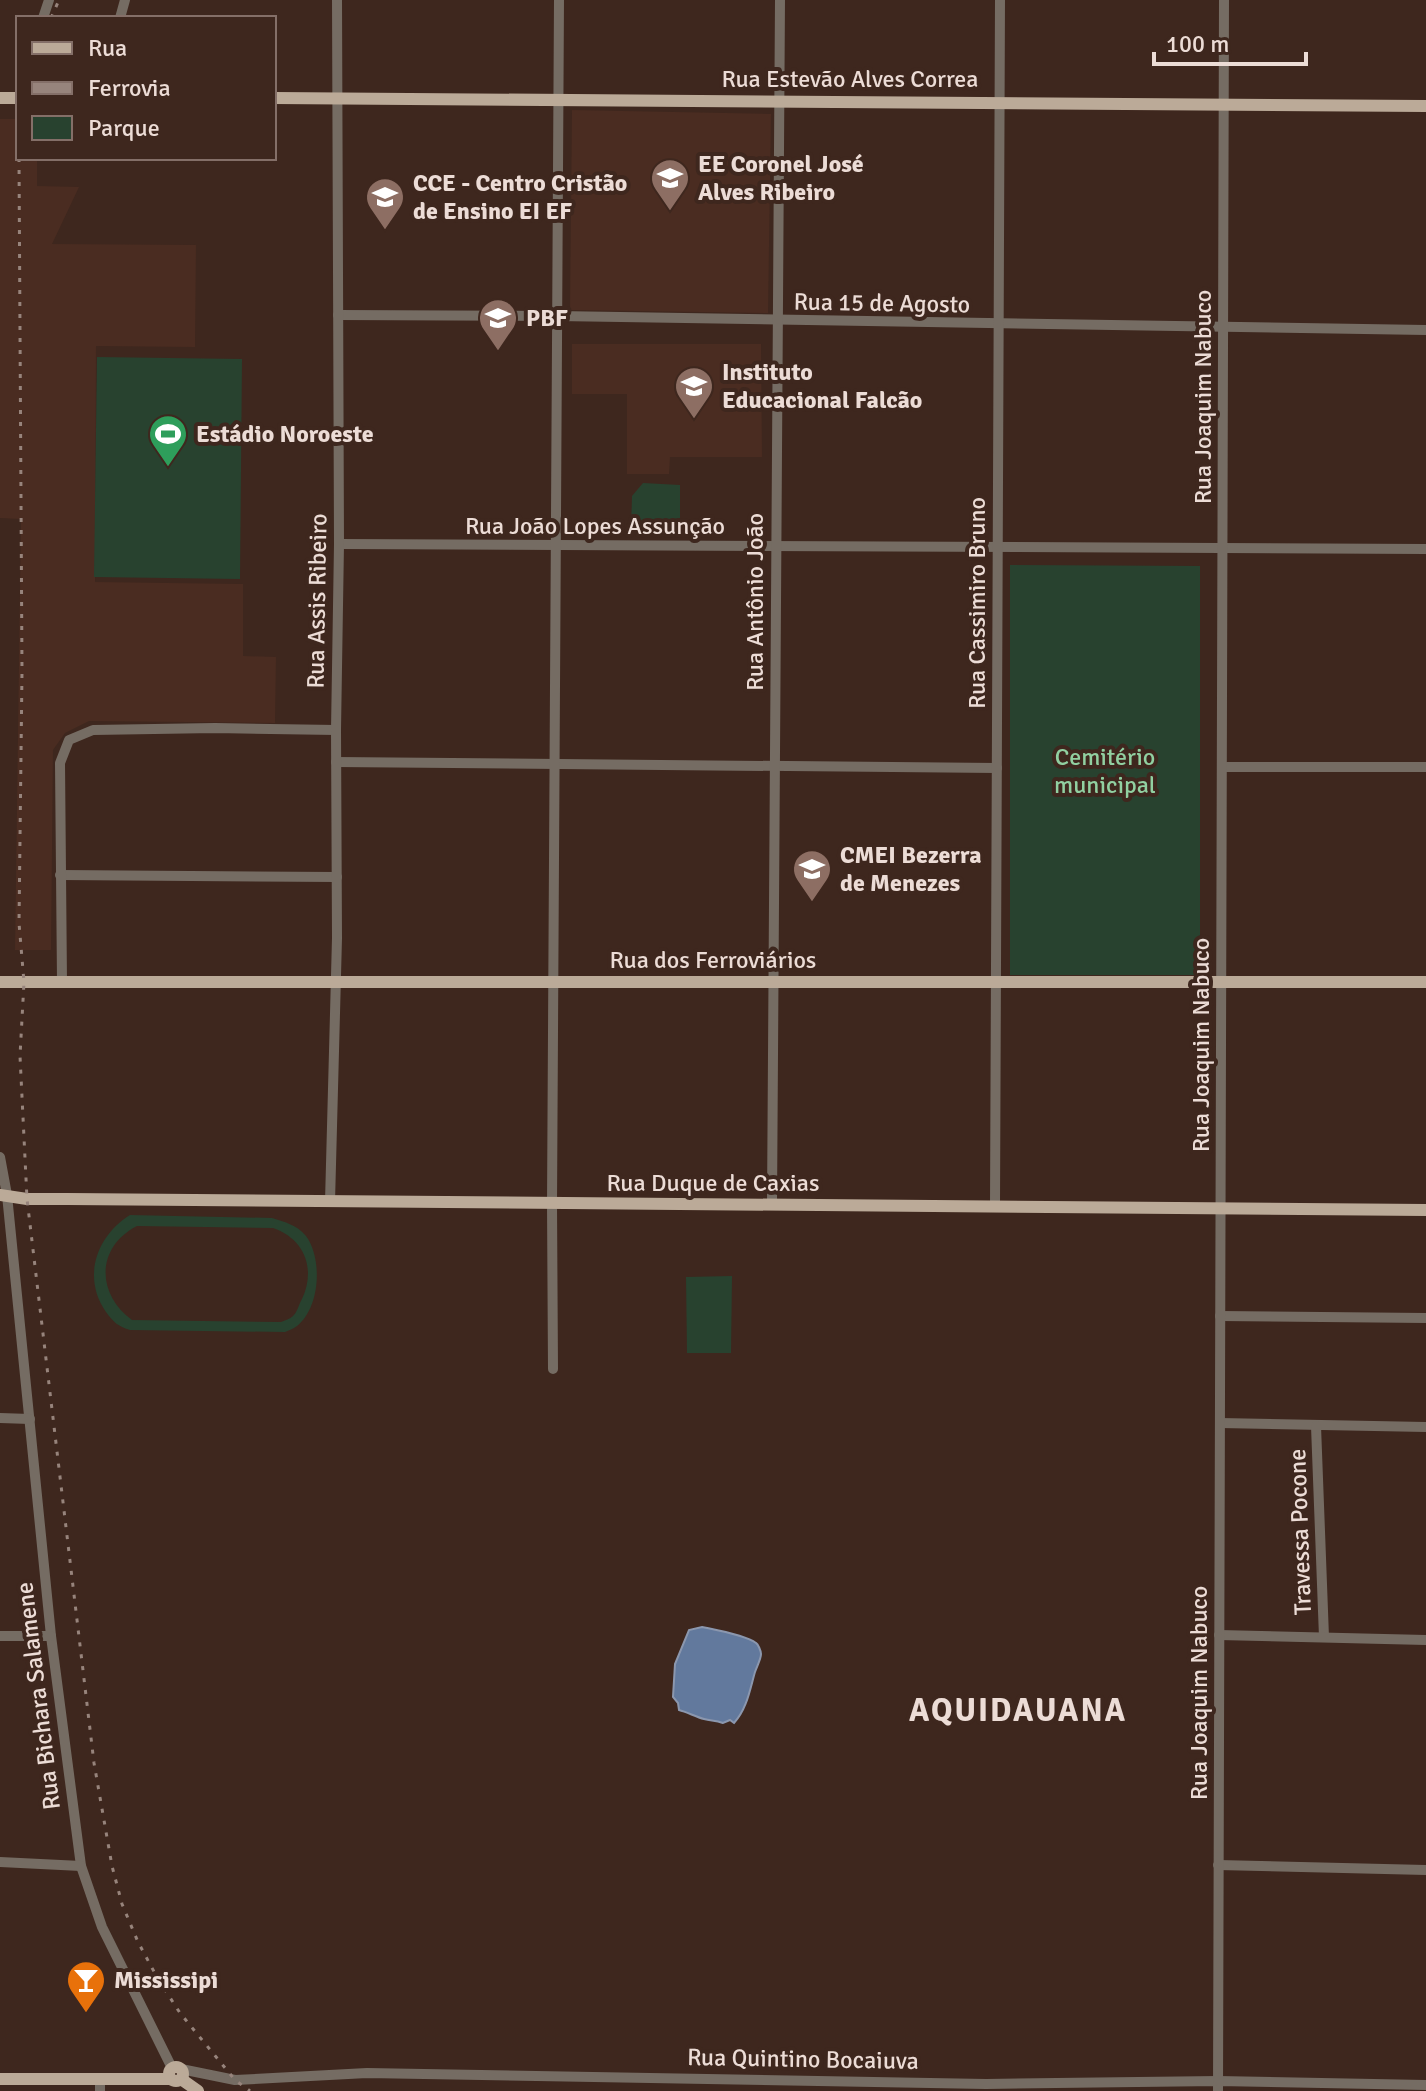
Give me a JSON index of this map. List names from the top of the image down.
{
  "streets": {
    "main road": [
      "Rua Estevão Alves Correa",
      "Rua dos Ferroviários",
      "Rua Duque de Caxias",
      "Rua Bichara Salamene",
      "Rua Quintino Bocaiuva"
    ],
    "street": [
      "Rua 15 de Agosto",
      "Rua Joaquim Nabuco",
      "Rua João Lopes Assunção",
      "Rua Assis Ribeiro",
      "Rua Antônio João",
      "Rua Cassimiro Bruno",
      "Travessa Pocone"
    ]
  },
  "crossings": [
    ["Rua Estevão Alves Correa", "Rua Joaquim Nabuco"],
    ["Rua Estevão Alves Correa", "Rua Assis Ribeiro"],
    ["Rua Estevão Alves Correa", "Rua Antônio João"],
    ["Rua Estevão Alves Correa", "Rua Cassimiro Bruno"],
    ["Rua 15 de Agosto", "Rua Joaquim Nabuco"],
    ["Rua 15 de Agosto", "Rua Assis Ribeiro"],
    ["Rua 15 de Agosto", "Rua Antônio João"],
    ["Rua 15 de Agosto", "Rua Cassimiro Bruno"],
    ["Rua Joaquim Nabuco", "Rua João Lopes Assunção"],
    ["Rua Joaquim Nabuco", "Rua dos Ferroviários"],
    ["Rua Joaquim Nabuco", "Rua Duque de Caxias"],
    ["Rua Joaquim Nabuco", "Rua Quintino Bocaiuva"],
    ["Rua João Lopes Assunção", "Rua Assis Ribeiro"],
    ["Rua João Lopes Assunção", "Rua Antônio João"],
    ["Rua João Lopes Assunção", "Rua Cassimiro Bruno"],
    ["Rua Assis Ribeiro", "Rua dos Ferroviários"],
    ["Rua Assis Ribeiro", "Rua Duque de Caxias"],
    ["Rua Antônio João", "Rua dos Ferroviários"],
    ["Rua Antônio João", "Rua Duque de Caxias"],
    ["Rua Cassimiro Bruno", "Rua dos Ferroviários"],
    ["Rua Cassimiro Bruno", "Rua Duque de Caxias"],
    ["Rua Duque de Caxias", "Rua Bichara Salamene"],
    ["Rua Bichara Salamene", "Rua Quintino Bocaiuva"]
  ],
  "districts": ["AQUIDAUANA"],
  "parks": ["Cemitério municipal"],
  "places": {
    "school or university": [
      "EE Coronel José Alves Ribeiro",
      "CCE - Centro Cristão de Ensino EI EF",
      "PBF",
      "Instituto Educacional Falcão",
      "CMEI Bezerra de Menezes"
    ],
    "sports": ["Estádio Noroeste"],
    "bar": ["Mississipi"]
  },
  "legend": ["Rua", "Ferrovia", "Parque"],
  "scale_bar": "100 m"
}
